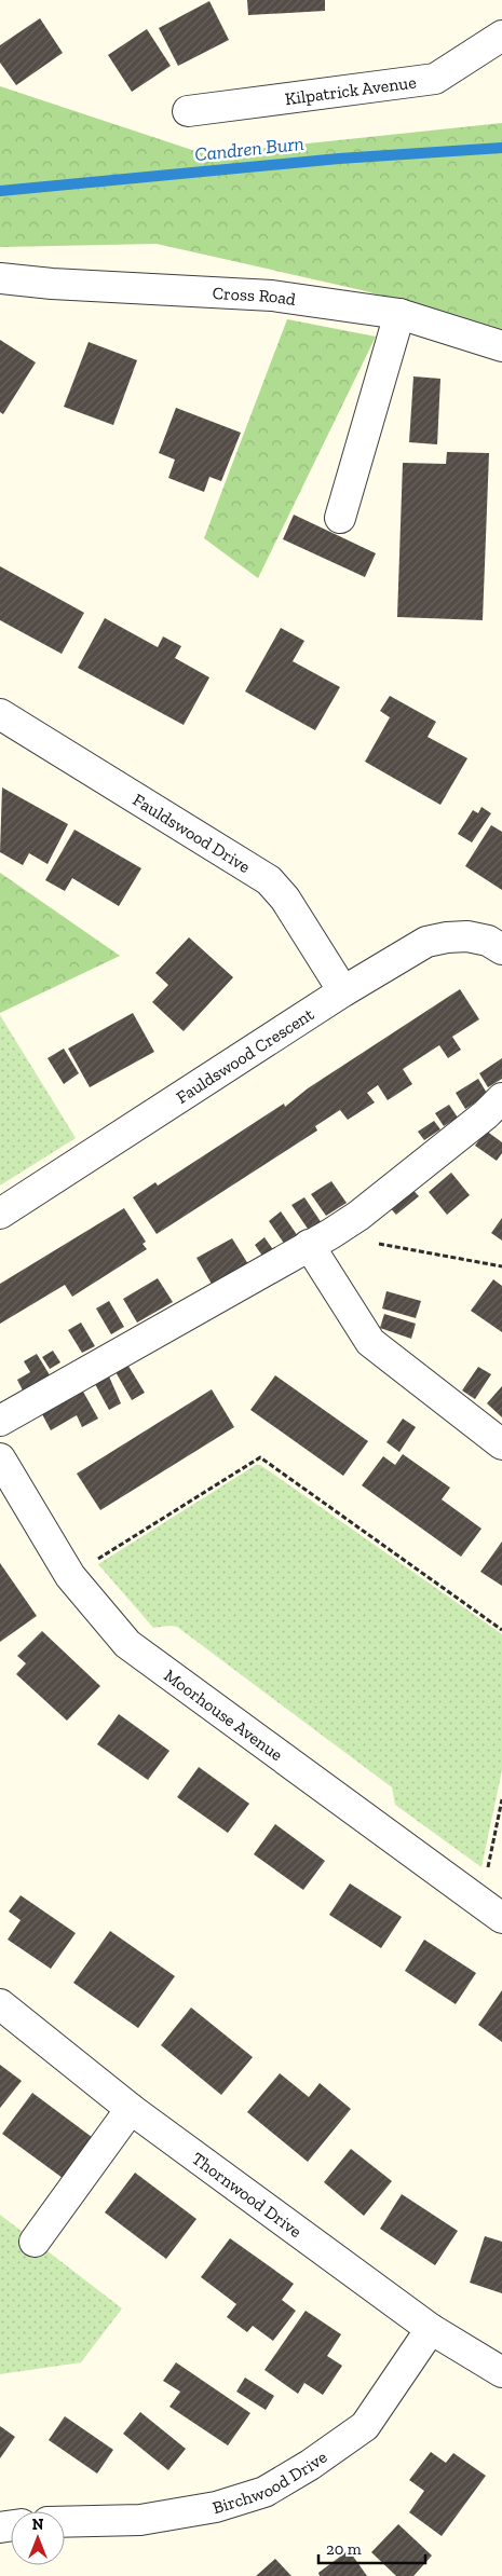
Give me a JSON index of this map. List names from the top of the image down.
{
  "streets": {
    "street": [
      "Kilpatrick Avenue",
      "Cross Road",
      "Fauldswood Drive",
      "Fauldswood Crescent",
      "Moorhouse Avenue",
      "Thornwood Drive",
      "Birchwood Drive"
    ]
  },
  "crossings": [
    ["Fauldswood Drive", "Fauldswood Crescent"],
    ["Thornwood Drive", "Birchwood Drive"]
  ],
  "water": ["Candren Burn"],
  "scale_bar": "20 m",
  "north": "top"
}
